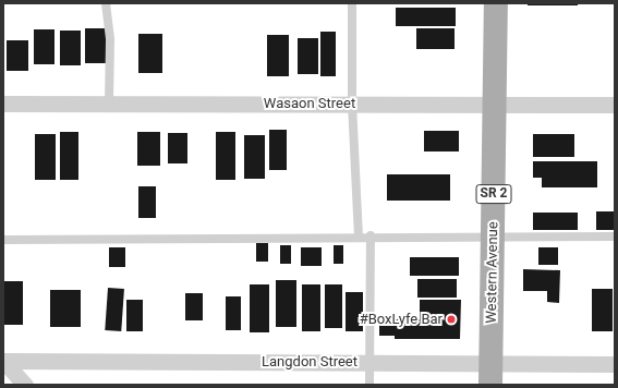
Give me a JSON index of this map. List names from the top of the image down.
{
  "streets": {
    "main road": ["SR 2", "Western Avenue"],
    "street": ["Wasaon Street", "Langdon Street"]
  },
  "crossings": [
    ["Wasaon Street", "Western Avenue"],
    ["Western Avenue", "Langdon Street"]
  ],
  "places": ["#BoxLyfe Bar"]
}
